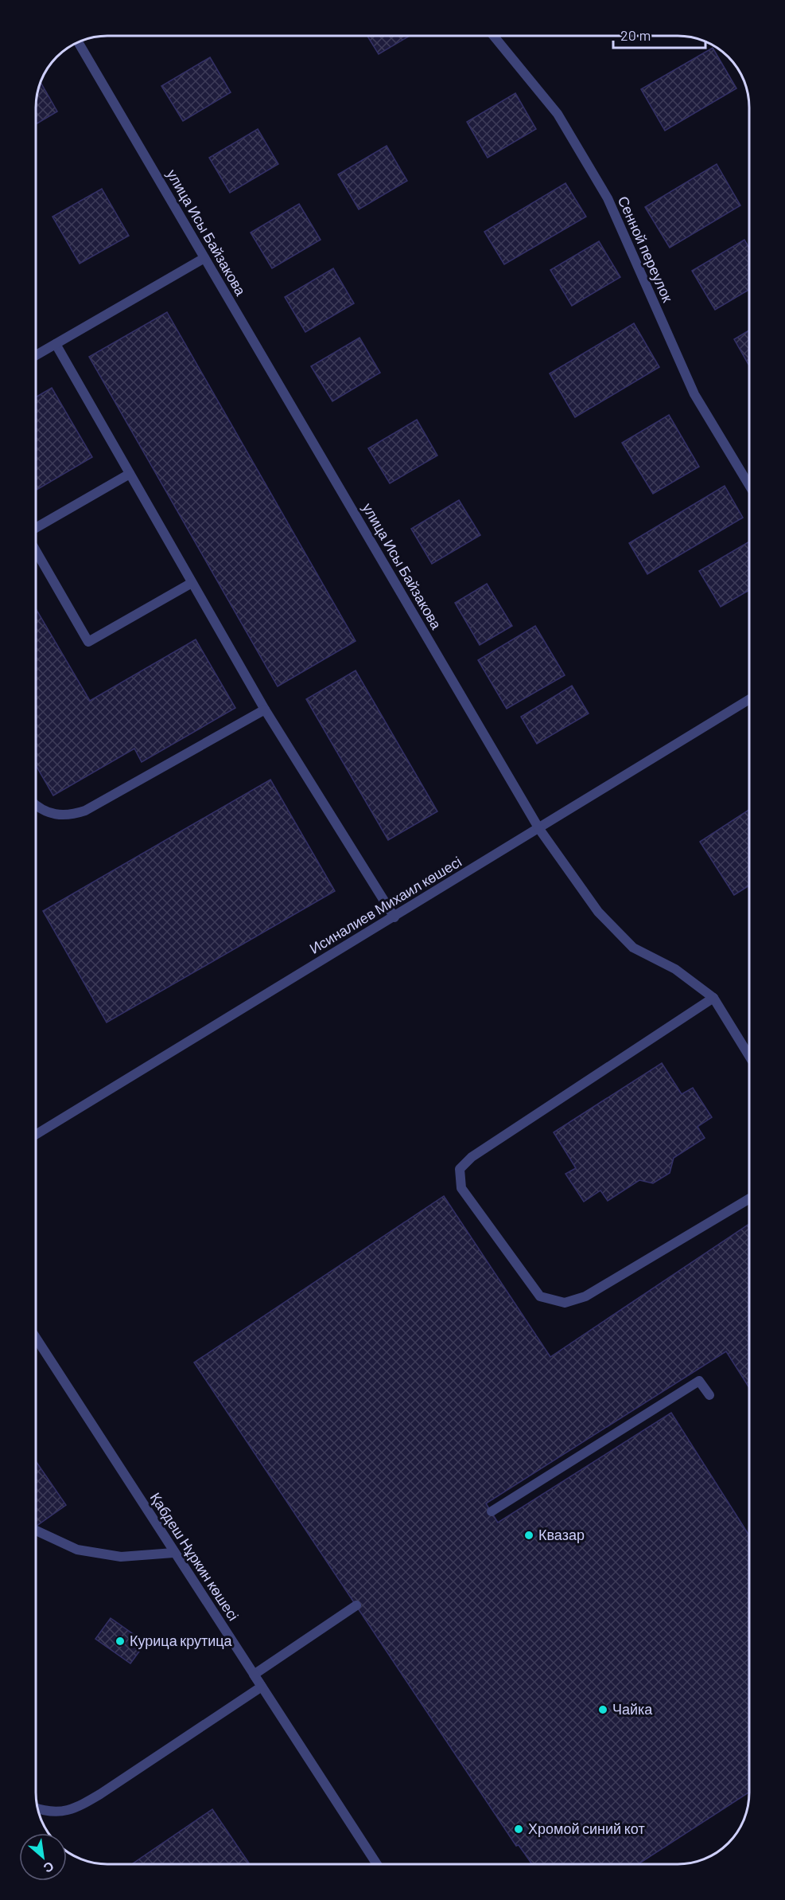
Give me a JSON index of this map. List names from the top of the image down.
{
  "streets": {
    "street": [
      "улица Исы Байзакова",
      "Сенной переулок",
      "Исиналиев Михаил көшесі",
      "Қабдеш Нұркин көшесі"
    ]
  },
  "crossings": [
    ["улица Исы Байзакова", "Исиналиев Михаил көшесі"]
  ],
  "places": [
    "Квазар",
    "Курица крутица",
    "Чайка",
    "Хромой синий кот"
  ],
  "scale_bar": "20 m",
  "north": "bottom right"
}
